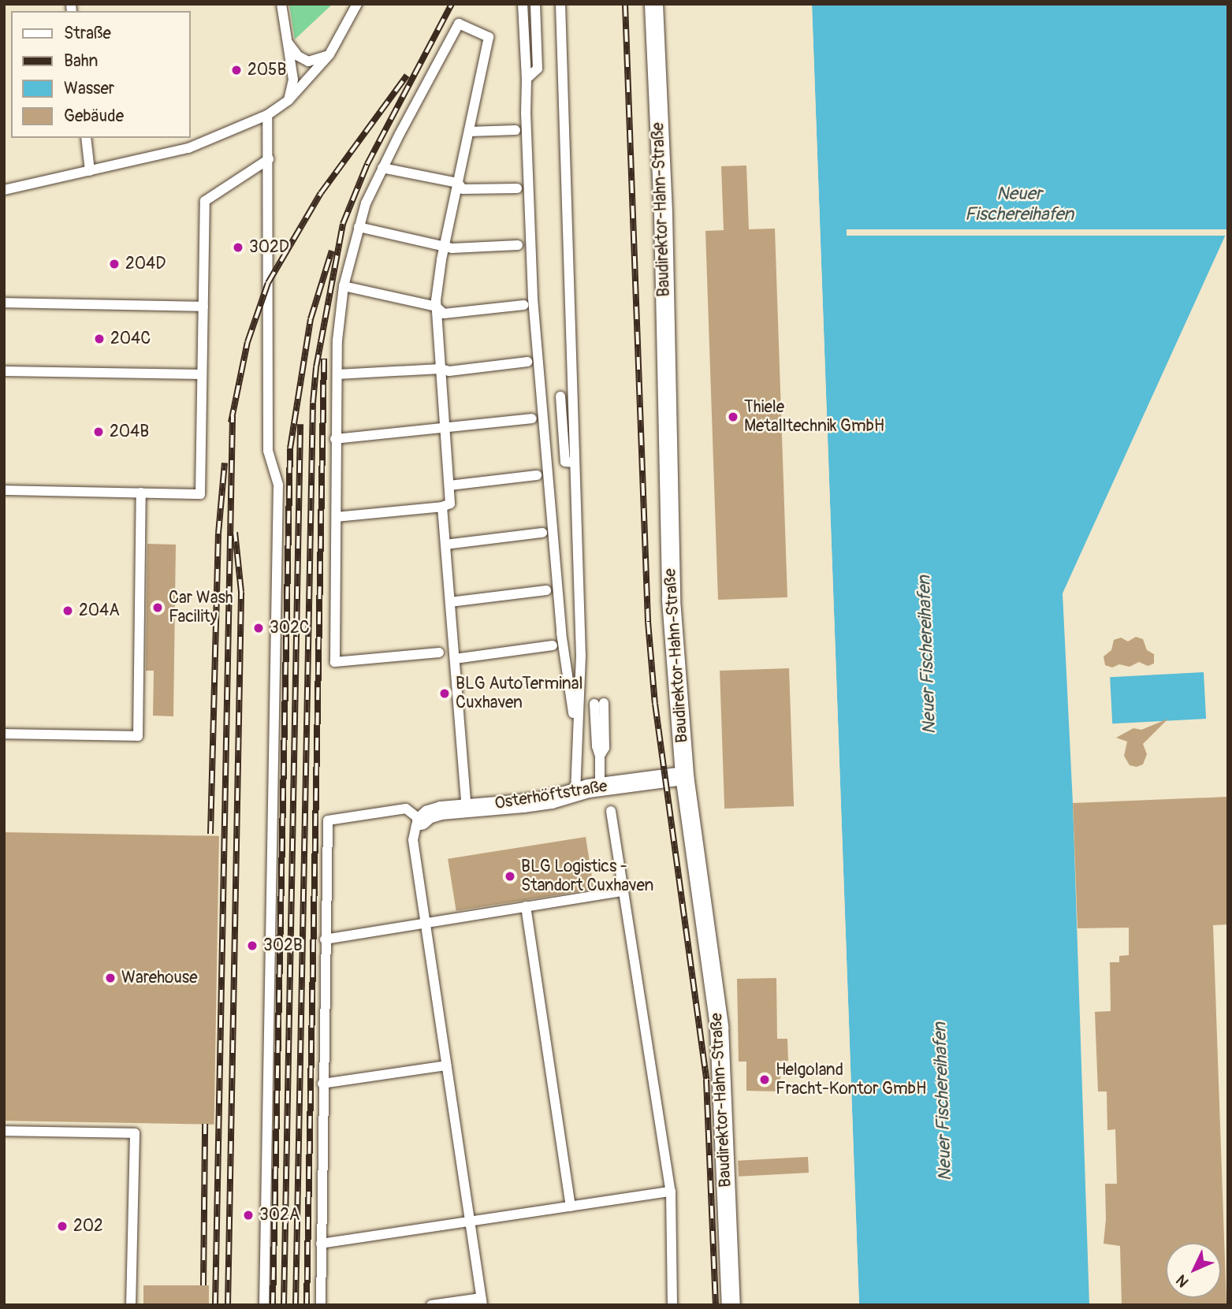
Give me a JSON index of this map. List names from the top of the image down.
{
  "streets": {
    "street": ["Baudirektor-Hahn-Straße", "Osterhöftstraße"]
  },
  "crossings": [
    ["Baudirektor-Hahn-Straße", "Osterhöftstraße"]
  ],
  "water": ["Neuer Fischereihafen"],
  "places": [
    "205B",
    "302D",
    "204D",
    "204C",
    "Thiele Metalltechnik GmbH",
    "204B",
    "Car Wash Facility",
    "204A",
    "302C",
    "BLG AutoTerminal Cuxhaven",
    "BLG Logistics - Standort Cuxhaven",
    "302B",
    "Warehouse",
    "Helgoland Fracht-Kontor GmbH",
    "302A",
    "202"
  ],
  "legend": [
    "Straße",
    "Bahn",
    "Wasser",
    "Gebäude"
  ],
  "north": "bottom left"
}
